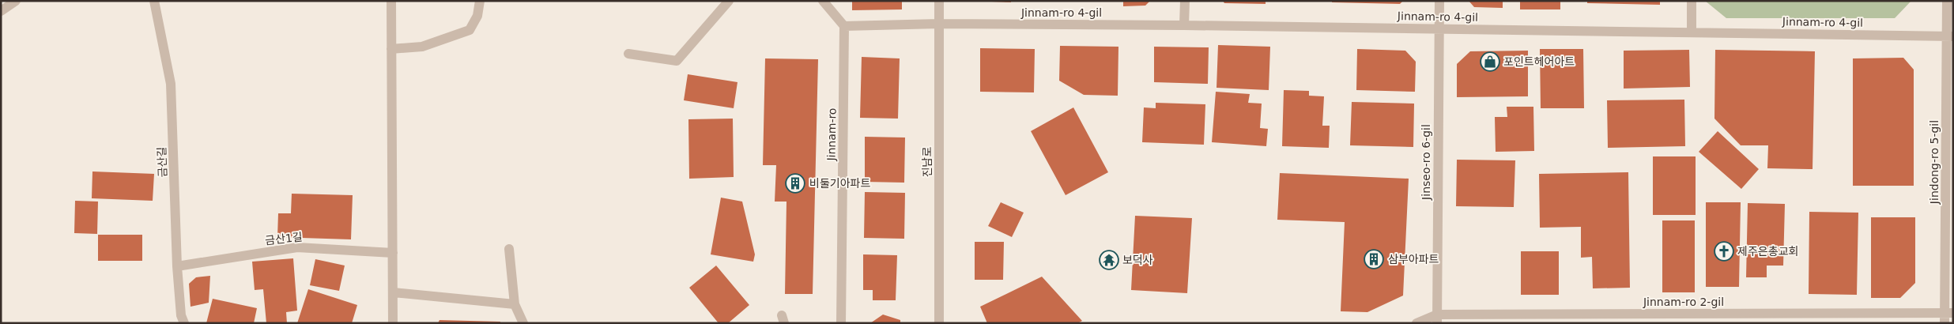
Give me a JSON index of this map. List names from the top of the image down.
{
  "streets": {
    "street": [
      "Jinnam-ro 4-gil",
      "Jinnam-ro",
      "금산길",
      "진남로",
      "Jinseo-ro 6-gil",
      "Jindong-ro 5-gil",
      "금산1길",
      "Jinnam-ro 2-gil"
    ]
  },
  "crossings": [
    ["Jinnam-ro 4-gil", "Jinnam-ro"],
    ["Jinnam-ro 4-gil", "진남로"],
    ["Jinnam-ro 4-gil", "Jinseo-ro 6-gil"],
    ["Jinnam-ro 4-gil", "Jindong-ro 5-gil"],
    ["금산길", "금산1길"],
    ["Jinseo-ro 6-gil", "Jinnam-ro 2-gil"],
    ["Jindong-ro 5-gil", "Jinnam-ro 2-gil"]
  ],
  "places": {
    "shop": ["포인트헤어아트"],
    "building": ["비둘기아파트", "삼부아파트"],
    "church": ["제주은총교회"],
    "temple": ["보덕사"]
  }
}
